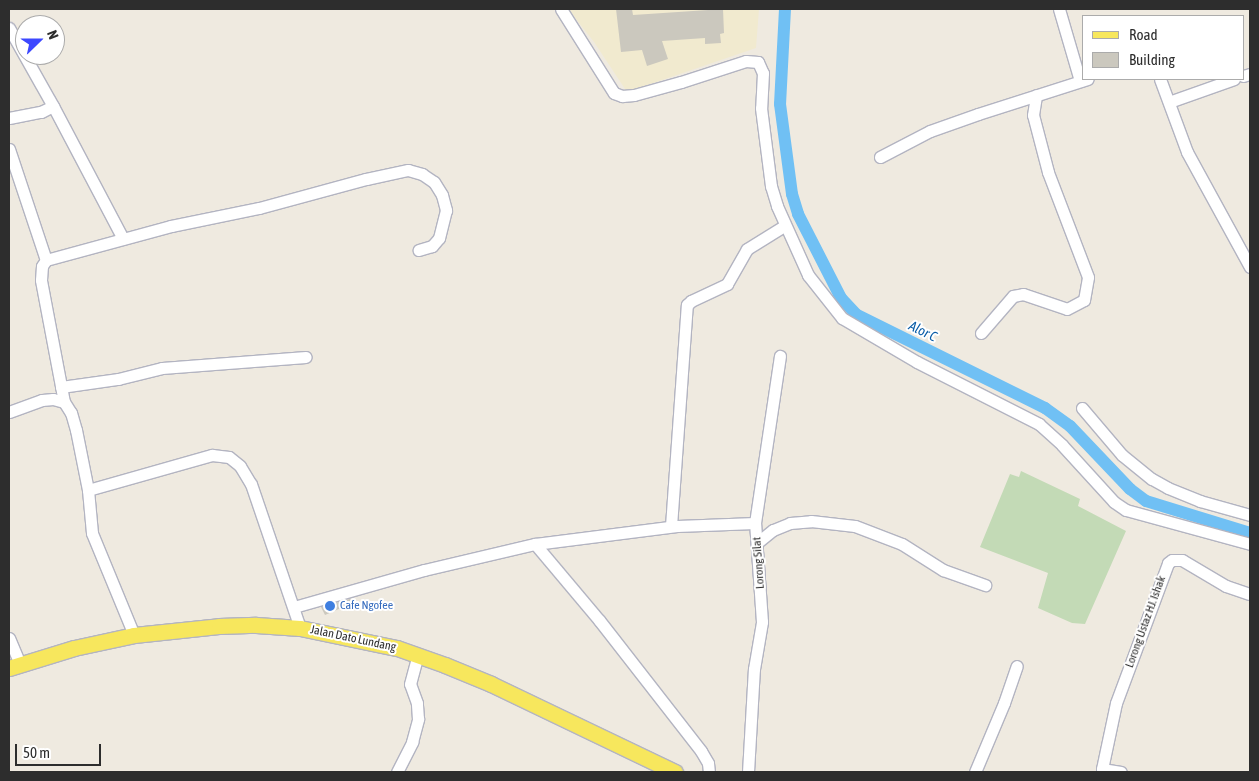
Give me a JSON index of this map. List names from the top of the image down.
{
  "streets": {
    "main road": ["Jalan Dato Lundang"],
    "street": ["Lorong Silat", "Lorong Ustaz HJ. Ishak"]
  },
  "water": ["Alor C"],
  "places": ["Cafe Ngofee"],
  "legend": ["Road", "Building"],
  "scale_bar": "50 m",
  "north": "right"
}
